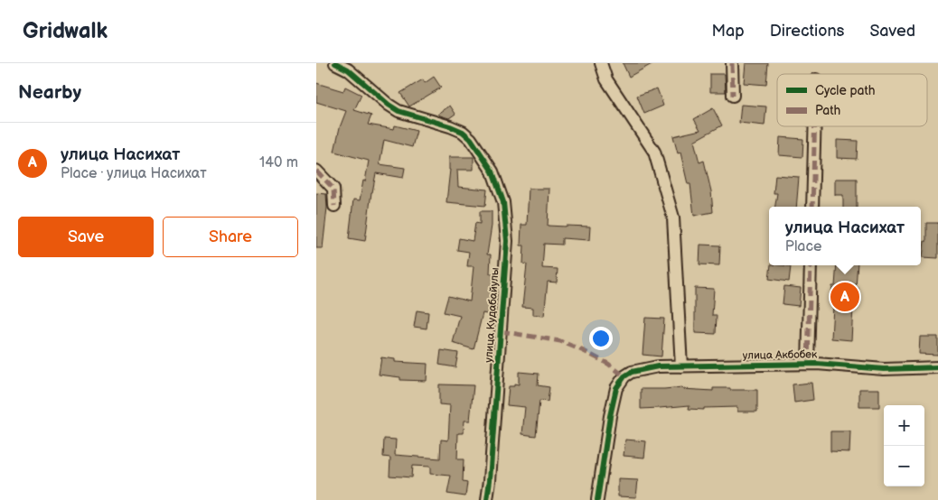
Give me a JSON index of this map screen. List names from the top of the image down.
{
  "streets": {
    "street": ["улица Кудабайулы", "улица Акбобек"]
  },
  "legend": ["Cycle path", "Path"],
  "page": {
    "header": "Gridwalk",
    "nav": ["Map", "Directions", "Saved"],
    "heading": "Nearby",
    "list": [
      {
        "mark": "A",
        "name": "улица Насихат",
        "note": "Place · улица Насихат",
        "value": "140 m"
      }
    ],
    "buttons": ["Save", "Share"],
    "popup": ["улица Насихат", "Place"],
    "pins": "A",
    "map_buttons": ["+", "−"]
  }
}
